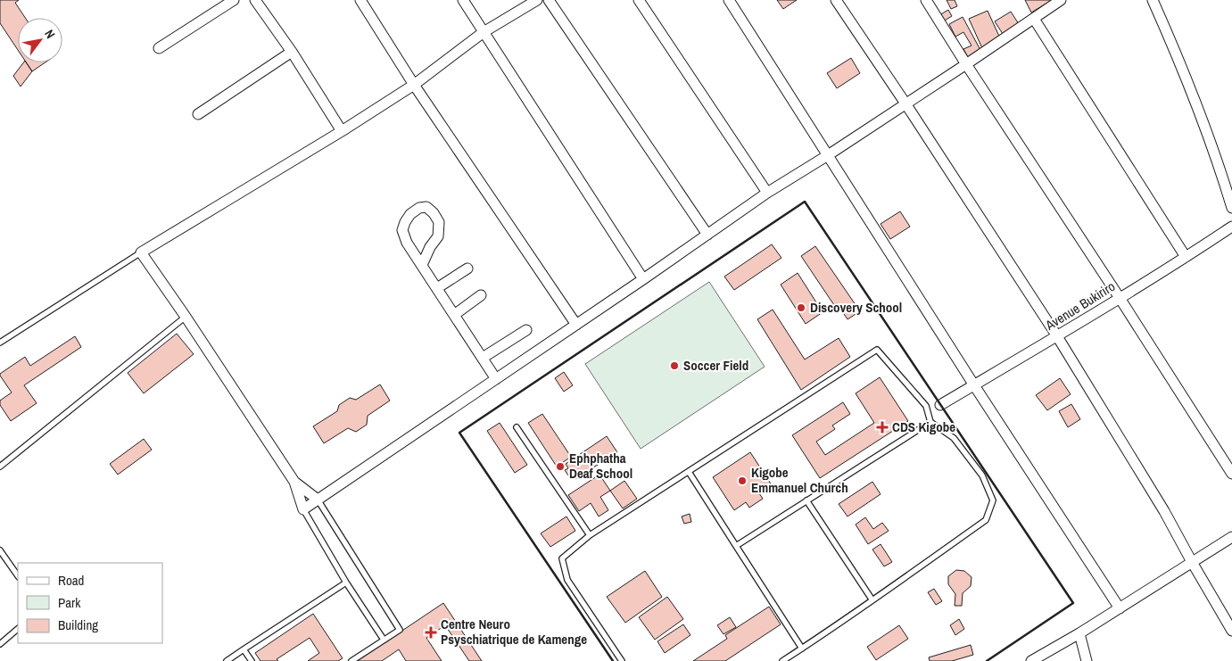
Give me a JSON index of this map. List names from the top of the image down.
{
  "streets": {
    "street": ["Avenue Bukiriro"]
  },
  "places": {
    "other": [
      "Discovery School",
      "Soccer Field",
      "Ephphatha Deaf School",
      "Kigobe Emmanuel Church"
    ],
    "health": ["CDS Kigobe", "Centre Neuro Psyschiatrique de Kamenge"]
  },
  "legend": ["Road", "Park", "Building"],
  "north": "top right"
}
